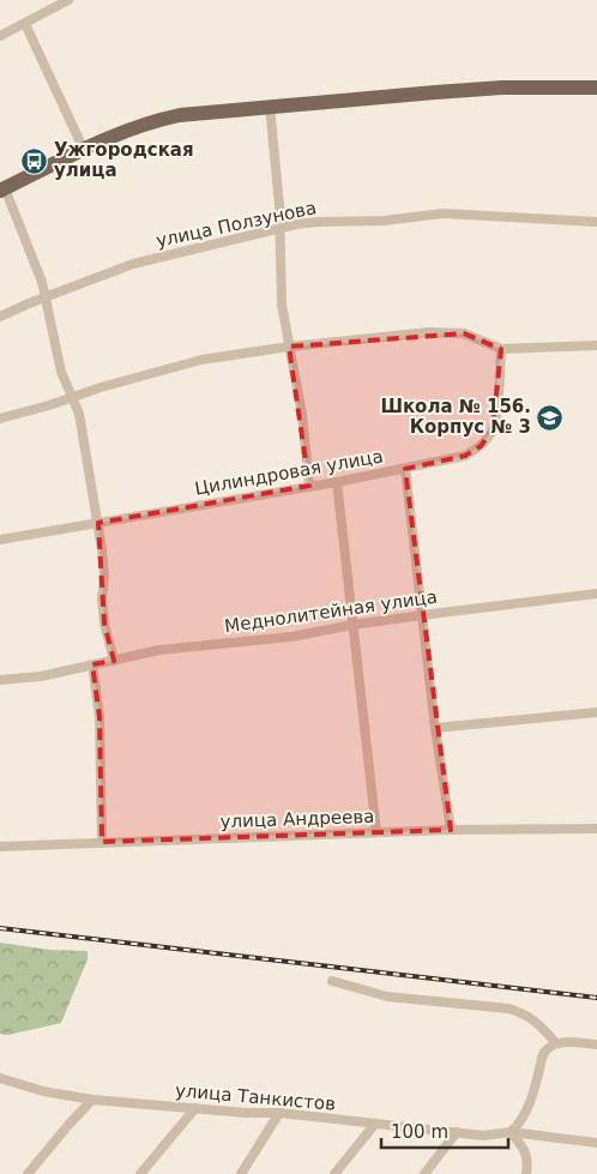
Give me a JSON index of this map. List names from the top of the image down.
{
  "streets": {
    "street": [
      "улица Ползунова",
      "Цилиндровая улица",
      "Меднолитейная улица",
      "улица Андреева",
      "улица Танкистов"
    ]
  },
  "places": {
    "bus stop": ["Ужгородская улица"],
    "school or university": ["Школа № 156. Корпус № 3"]
  },
  "scale_bar": "100 m"
}
